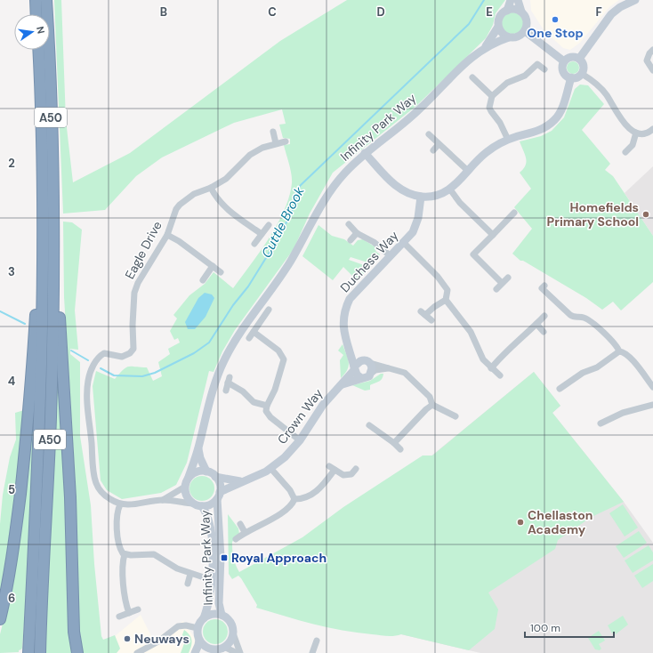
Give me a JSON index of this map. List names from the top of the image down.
{
  "streets": {
    "highway": ["A50"],
    "street": [
      "Infinity Park Way",
      "Eagle Drive",
      "Duchess Way",
      "Crown Way"
    ]
  },
  "crossings": [
    ["Infinity Park Way", "Crown Way"],
    ["Duchess Way", "Crown Way"]
  ],
  "water": ["Cuttle Brook"],
  "places": {
    "other": [
      "One Stop",
      "Homefields Primary School",
      "Chellaston Academy",
      "Neuways"
    ],
    "transit": ["Royal Approach"]
  },
  "scale_bar": "100 m",
  "north": "right",
  "grid": {
    "columns": [
      "B",
      "C",
      "D",
      "E",
      "F"
    ],
    "rows": [
      "2",
      "3",
      "4",
      "5",
      "6"
    ]
  }
}
